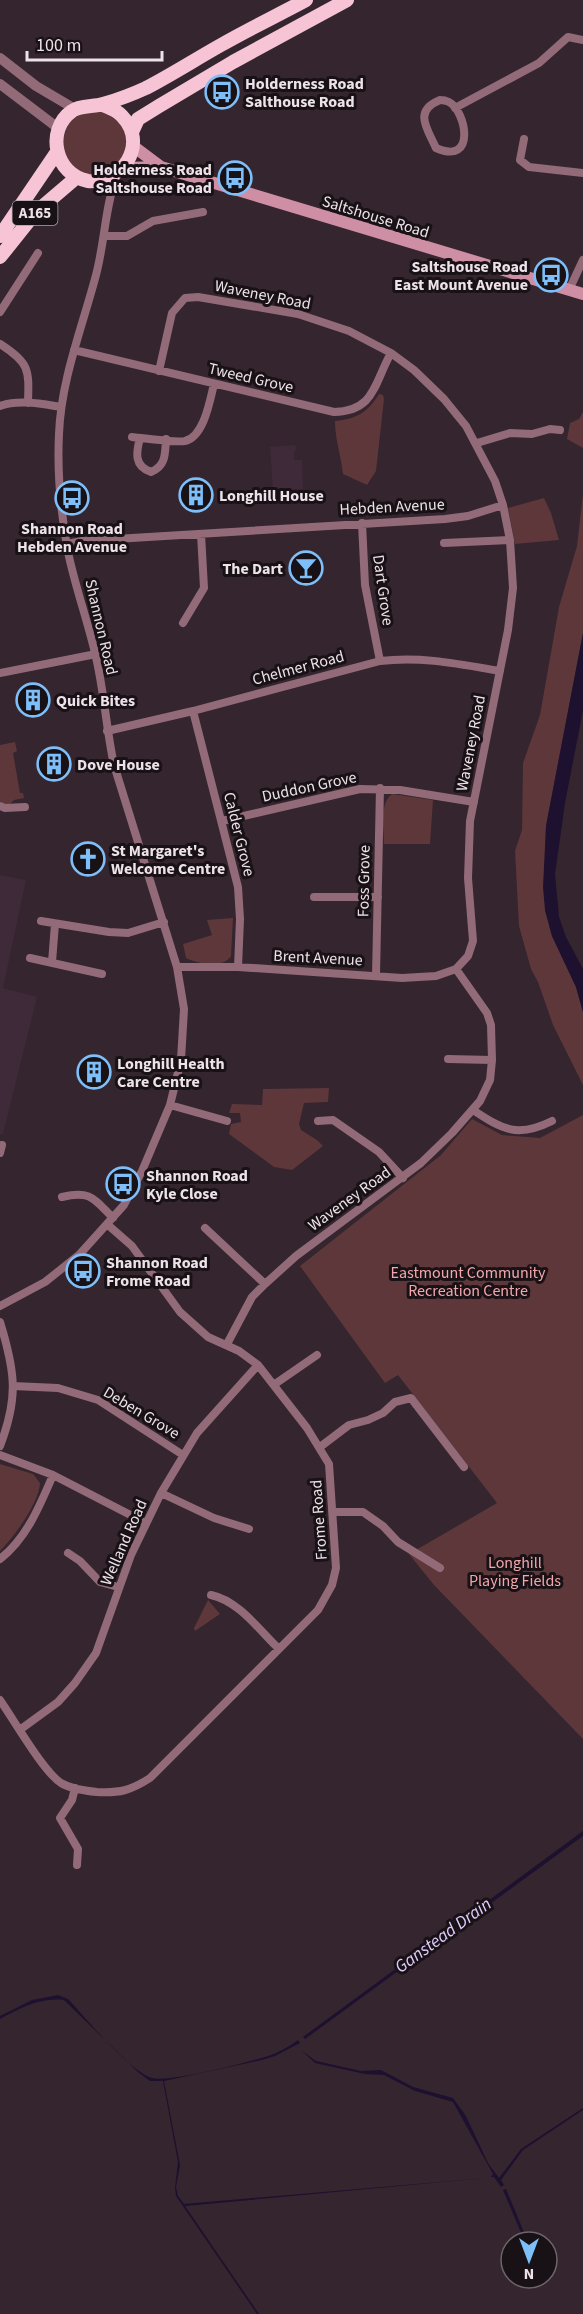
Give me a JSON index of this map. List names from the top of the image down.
{
  "streets": {
    "highway": ["A165"],
    "main road": ["Saltshouse Road"],
    "street": [
      "Waveney Road",
      "Tweed Grove",
      "Hebden Avenue",
      "Dart Grove",
      "Shannon Road",
      "Chelmer Road",
      "Duddon Grove",
      "Calder Grove",
      "Foss Grove",
      "Brent Avenue",
      "Deben Grove",
      "Frome Road",
      "Welland Road"
    ]
  },
  "crossings": [
    ["A165", "Saltshouse Road"],
    ["A165", "Shannon Road"],
    ["Saltshouse Road", "Shannon Road"],
    ["Waveney Road", "Tweed Grove"],
    ["Waveney Road", "Hebden Avenue"],
    ["Waveney Road", "Chelmer Road"],
    ["Waveney Road", "Duddon Grove"],
    ["Waveney Road", "Brent Avenue"],
    ["Waveney Road", "Frome Road"],
    ["Tweed Grove", "Shannon Road"],
    ["Hebden Avenue", "Dart Grove"],
    ["Hebden Avenue", "Shannon Road"],
    ["Dart Grove", "Chelmer Road"],
    ["Shannon Road", "Chelmer Road"],
    ["Shannon Road", "Brent Avenue"],
    ["Shannon Road", "Frome Road"],
    ["Chelmer Road", "Calder Grove"],
    ["Duddon Grove", "Calder Grove"],
    ["Duddon Grove", "Foss Grove"],
    ["Calder Grove", "Brent Avenue"],
    ["Foss Grove", "Brent Avenue"],
    ["Deben Grove", "Welland Road"],
    ["Frome Road", "Welland Road"]
  ],
  "water": ["Ganstead Drain"],
  "parks": ["Eastmount Community Recreation Centre", "Longhill Playing Fields"],
  "places": {
    "bus stop": [
      "Holderness Road Salthouse Road",
      "Holderness Road Saltshouse Road",
      "Saltshouse Road East Mount Avenue",
      "Shannon Road Hebden Avenue",
      "Shannon Road Kyle Close",
      "Shannon Road Frome Road"
    ],
    "building": [
      "Longhill House",
      "Quick Bites",
      "Dove House",
      "Longhill Health Care Centre"
    ],
    "bar": ["The Dart"],
    "church": ["St Margaret's Welcome Centre"]
  },
  "scale_bar": "100 m",
  "north": "bottom"
}
